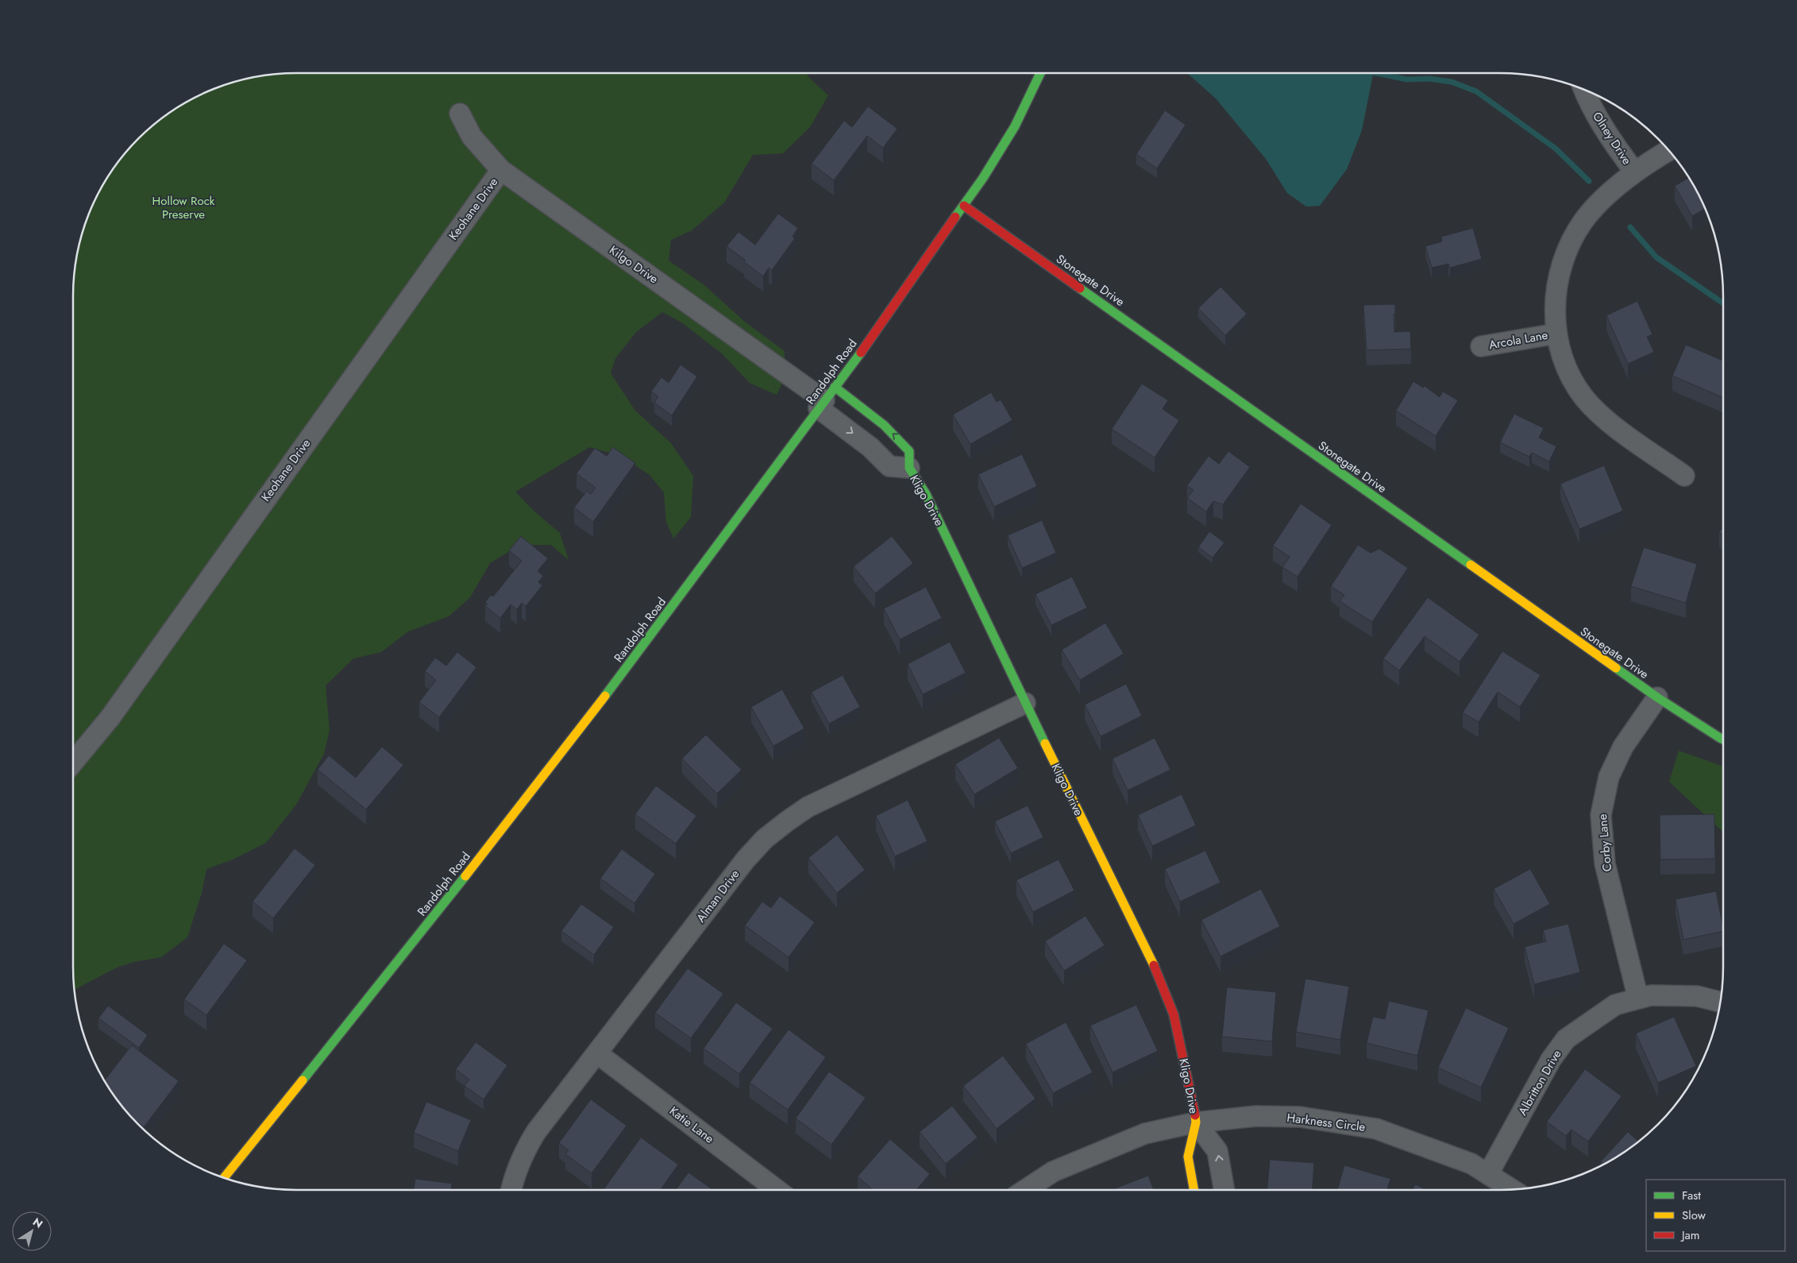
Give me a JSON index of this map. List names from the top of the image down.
{
  "streets": {
    "street": [
      "Olney Drive",
      "Keohane Drive",
      "Kilgo Drive",
      "Stonegate Drive",
      "Arcola Lane",
      "Randolph Road",
      "Kligo Drive",
      "Corby Lane",
      "Alman Drive",
      "Albritton Drive",
      "Harkness Circle",
      "Katie Lane"
    ]
  },
  "crossings": [
    ["Keohane Drive", "Kilgo Drive"],
    ["Kilgo Drive", "Randolph Road"],
    ["Kilgo Drive", "Kligo Drive"],
    ["Stonegate Drive", "Randolph Road"],
    ["Stonegate Drive", "Corby Lane"],
    ["Randolph Road", "Kligo Drive"],
    ["Kligo Drive", "Alman Drive"],
    ["Kligo Drive", "Harkness Circle"],
    ["Corby Lane", "Albritton Drive"],
    ["Alman Drive", "Katie Lane"],
    ["Albritton Drive", "Harkness Circle"]
  ],
  "parks": ["Hollow Rock Preserve"],
  "legend": ["Fast", "Slow", "Jam"],
  "north": "top right"
}
